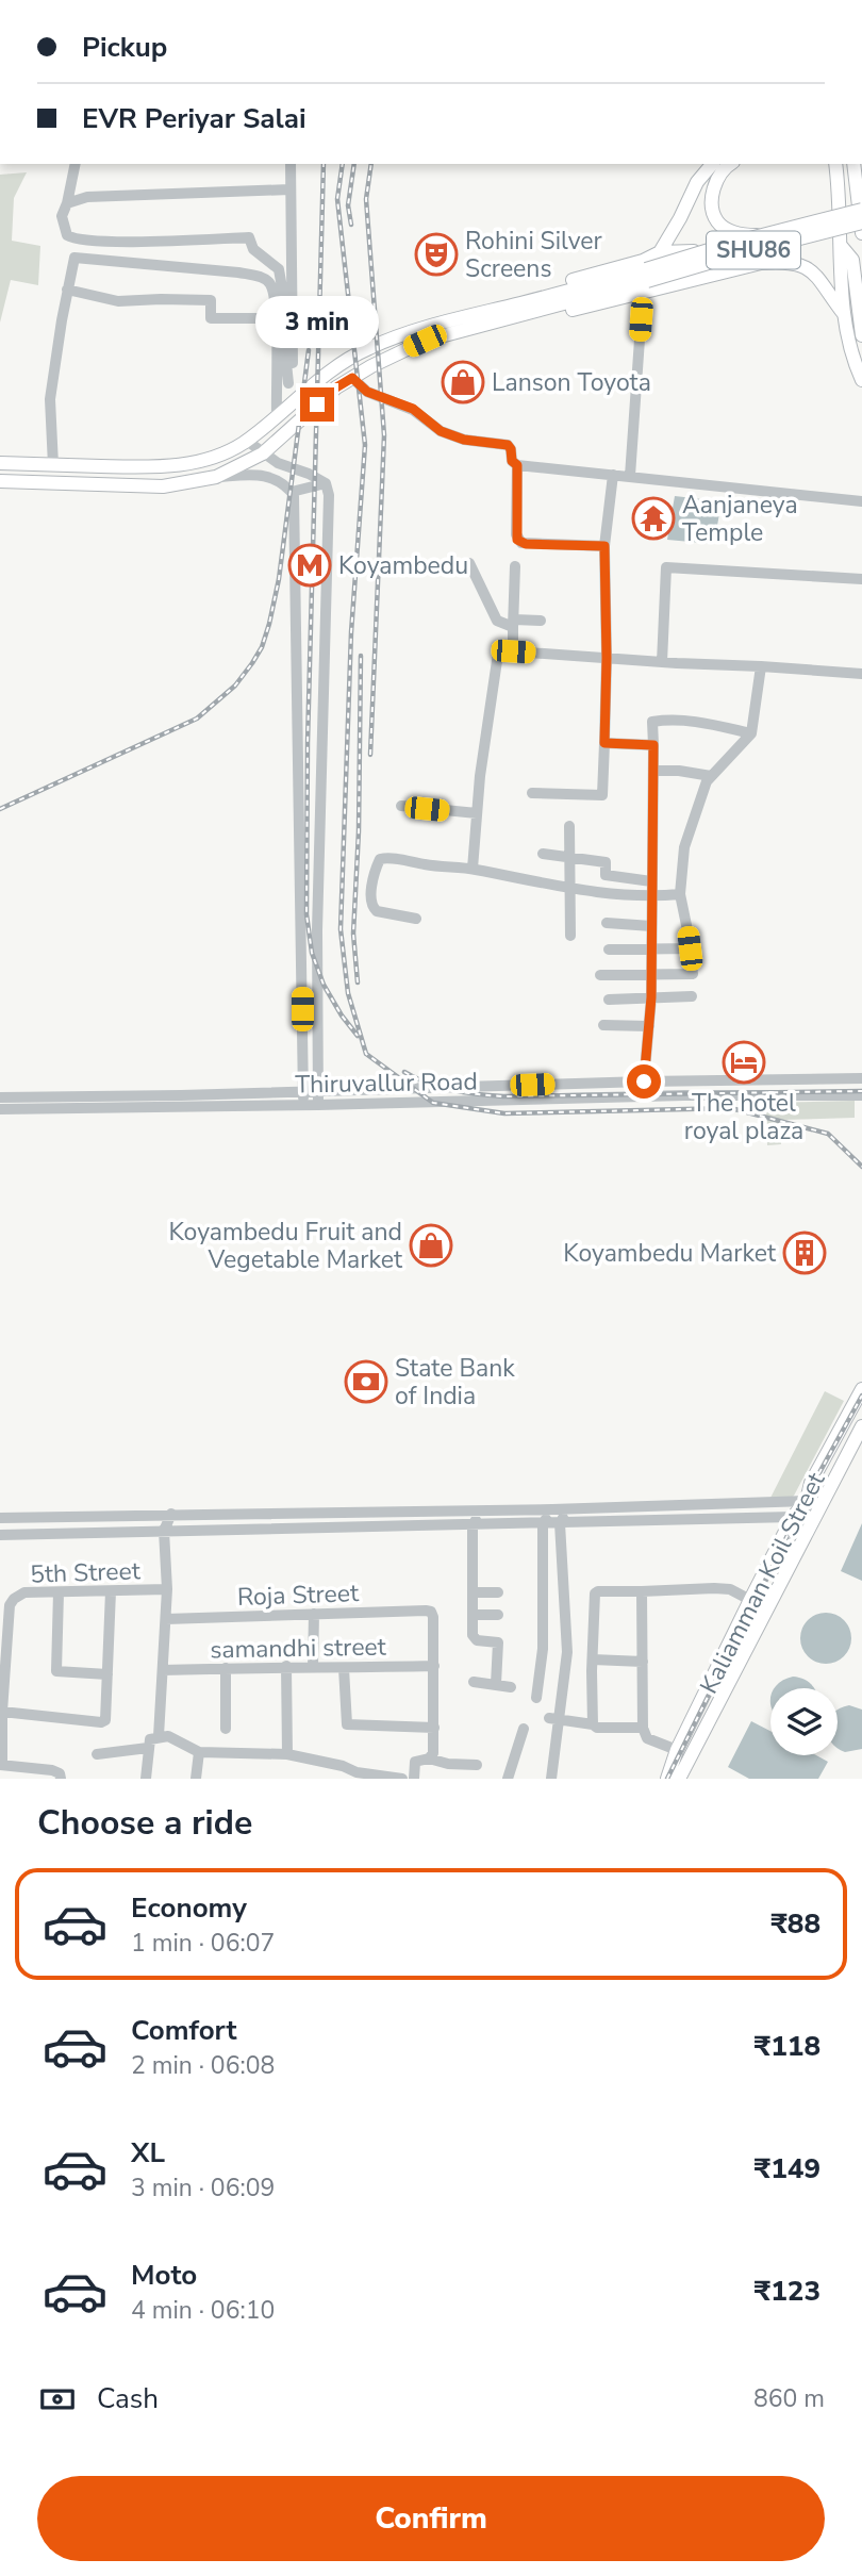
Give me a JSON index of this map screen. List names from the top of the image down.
{
  "streets": {
    "main road": ["SHU86", "Kaliamman Koil Street"],
    "street": [
      "Thiruvallur Road",
      "5th Street",
      "Roja Street",
      "samandhi street"
    ]
  },
  "crossings": [
    ["Roja Street", "samandhi street"]
  ],
  "places": {
    "theatre": ["Rohini Silver Screens"],
    "shop": ["Lanson Toyota", "Koyambedu Fruit and Vegetable Market"],
    "temple": ["Aanjaneya Temple"],
    "metro station": ["Koyambedu"],
    "hotel": ["The hotel royal plaza"],
    "building": ["Koyambedu Market"],
    "bank": ["State Bank of India"]
  },
  "page": {
    "banner": ["Pickup", "EVR Periyar Salai"],
    "bubble": "3 min",
    "heading": "Choose a ride",
    "list": [
      {
        "name": "Economy",
        "note": "1 min · 06:07",
        "value": "₹88"
      },
      {
        "name": "Comfort",
        "note": "2 min · 06:08",
        "value": "₹118"
      },
      {
        "name": "XL",
        "note": "3 min · 06:09",
        "value": "₹149"
      },
      {
        "name": "Moto",
        "note": "4 min · 06:10",
        "value": "₹123"
      }
    ],
    "pay": ["Cash", "860 m"],
    "buttons": "Confirm"
  }
}
